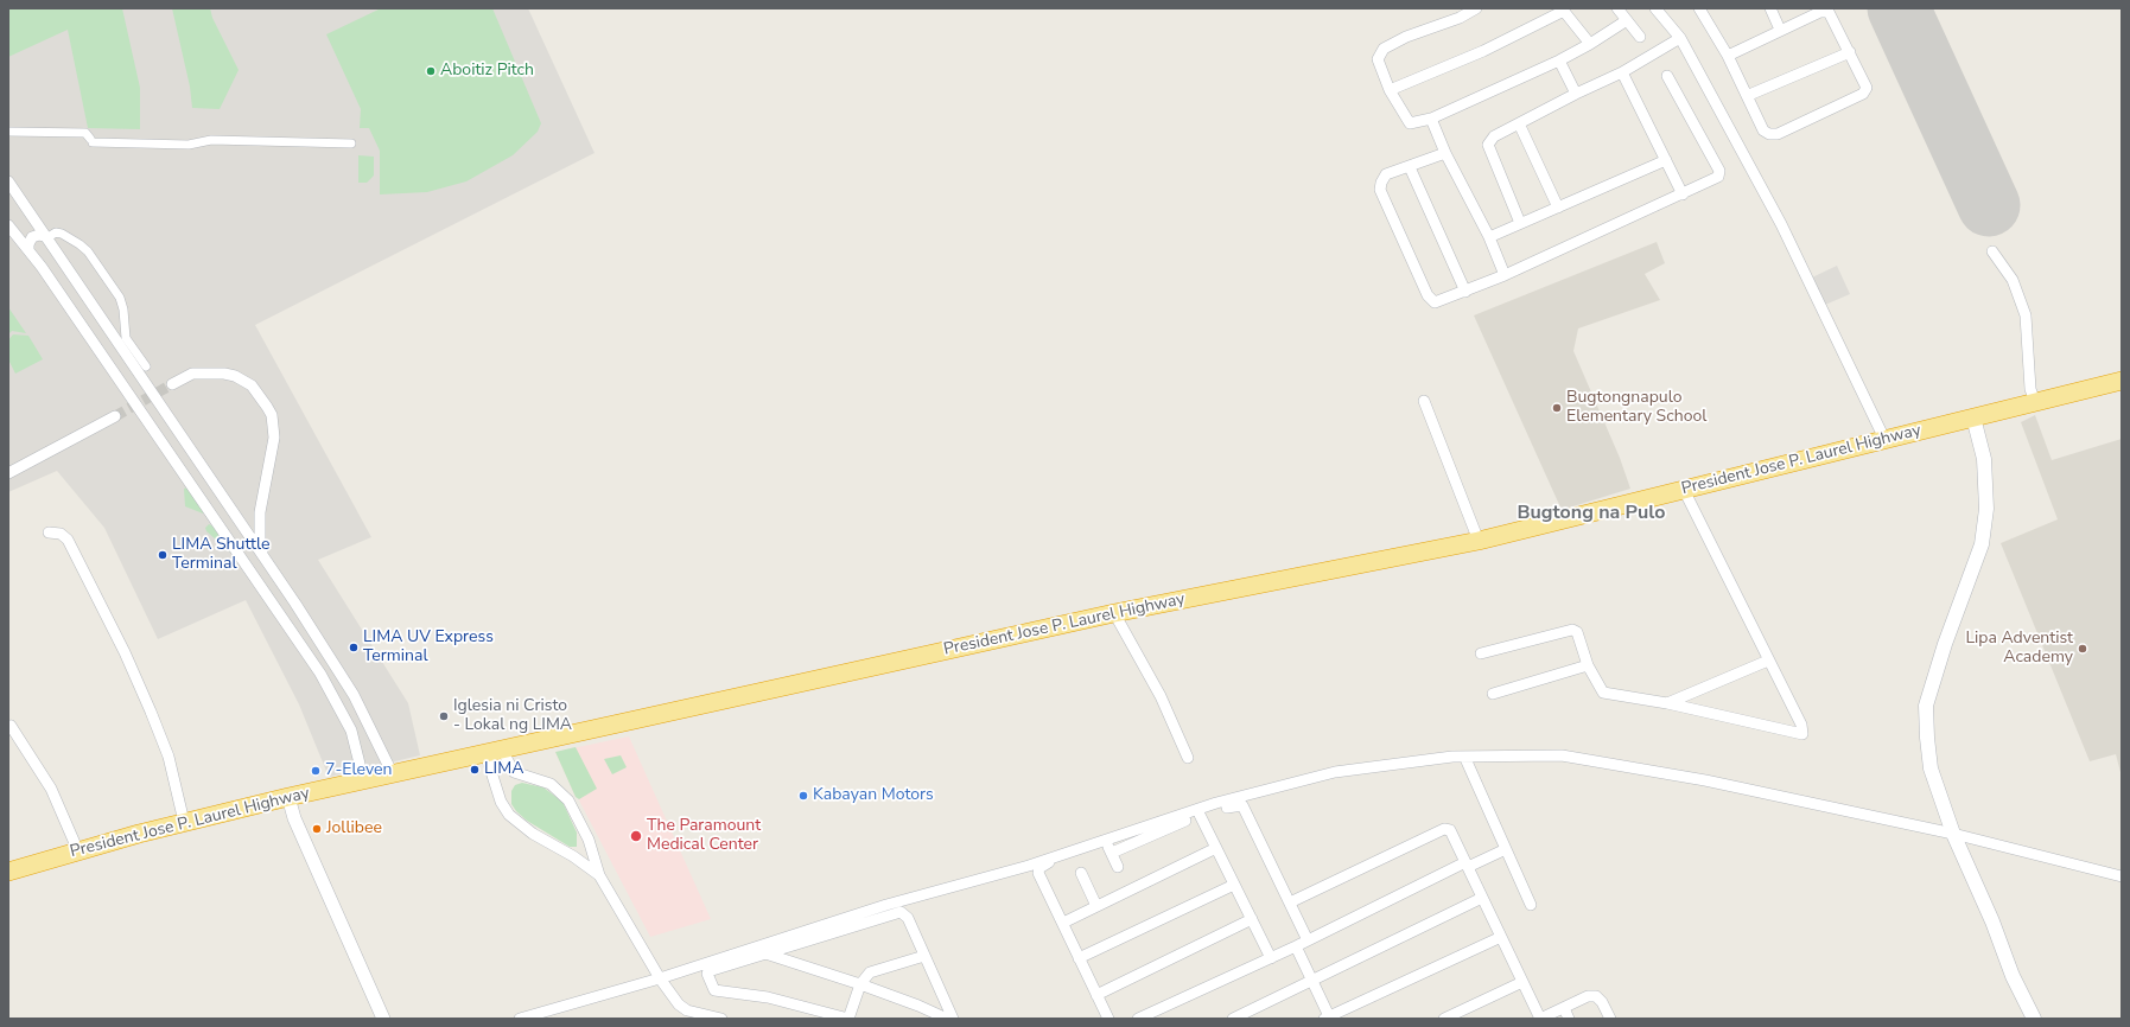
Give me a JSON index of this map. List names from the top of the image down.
{
  "streets": {
    "highway": ["President Jose P. Laurel Highway"]
  },
  "districts": ["Bugtong na Pulo"],
  "places": [
    "Aboitiz Pitch",
    "Bugtongnapulo Elementary School",
    "LIMA Shuttle Terminal",
    "LIMA UV Express Terminal",
    "Lipa Adventist Academy",
    "Iglesia ni Cristo - Lokal ng LIMA",
    "LIMA",
    "7-Eleven",
    "Kabayan Motors",
    "Jollibee",
    "The Paramount Medical Center"
  ]
}
